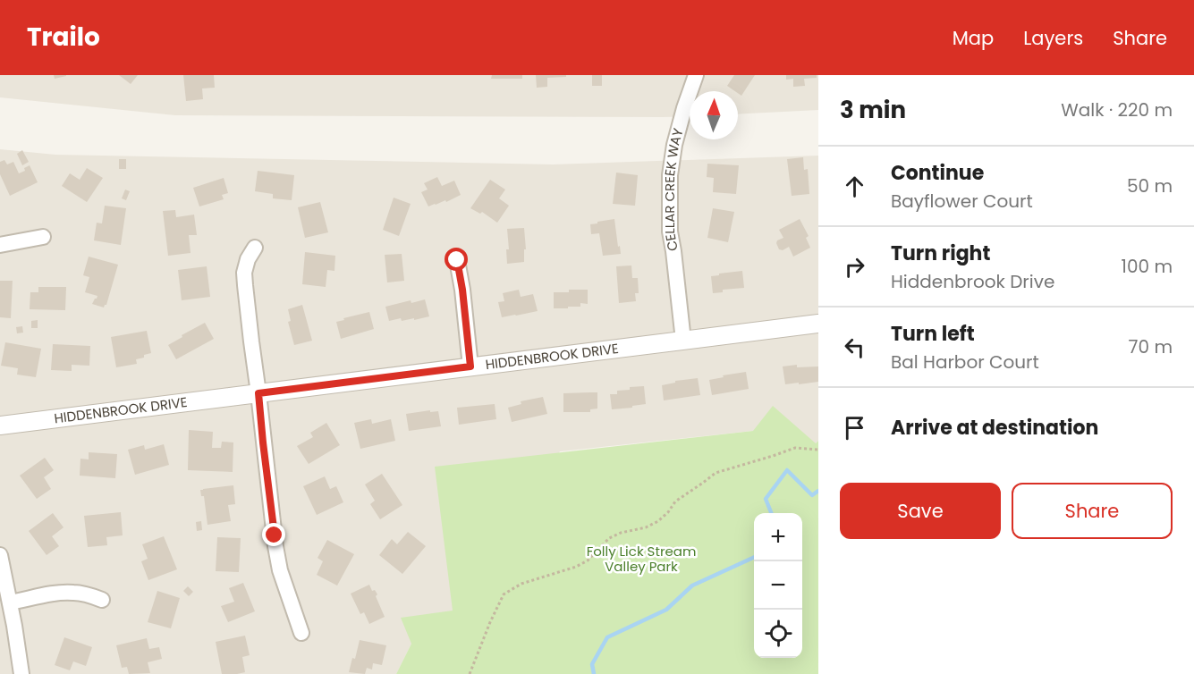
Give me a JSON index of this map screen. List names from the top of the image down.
{
  "streets": {
    "street": ["CELLAR CREEK WAY", "HIDDENBROOK DRIVE"]
  },
  "crossings": [
    ["CELLAR CREEK WAY", "HIDDENBROOK DRIVE"]
  ],
  "parks": ["Folly Lick Stream Valley Park"],
  "north": "top",
  "page": {
    "header": "Trailo",
    "nav": ["Map", "Layers", "Share"],
    "heading": ["3 min", "Walk · 220 m"],
    "list": [
      ["Continue", "Bayflower Court", "50 m"],
      ["Turn right", "Hiddenbrook Drive", "100 m"],
      ["Turn left", "Bal Harbor Court", "70 m"],
      "Arrive at destination"
    ],
    "buttons": ["Save", "Share"],
    "map_buttons": ["+", "−"]
  }
}
